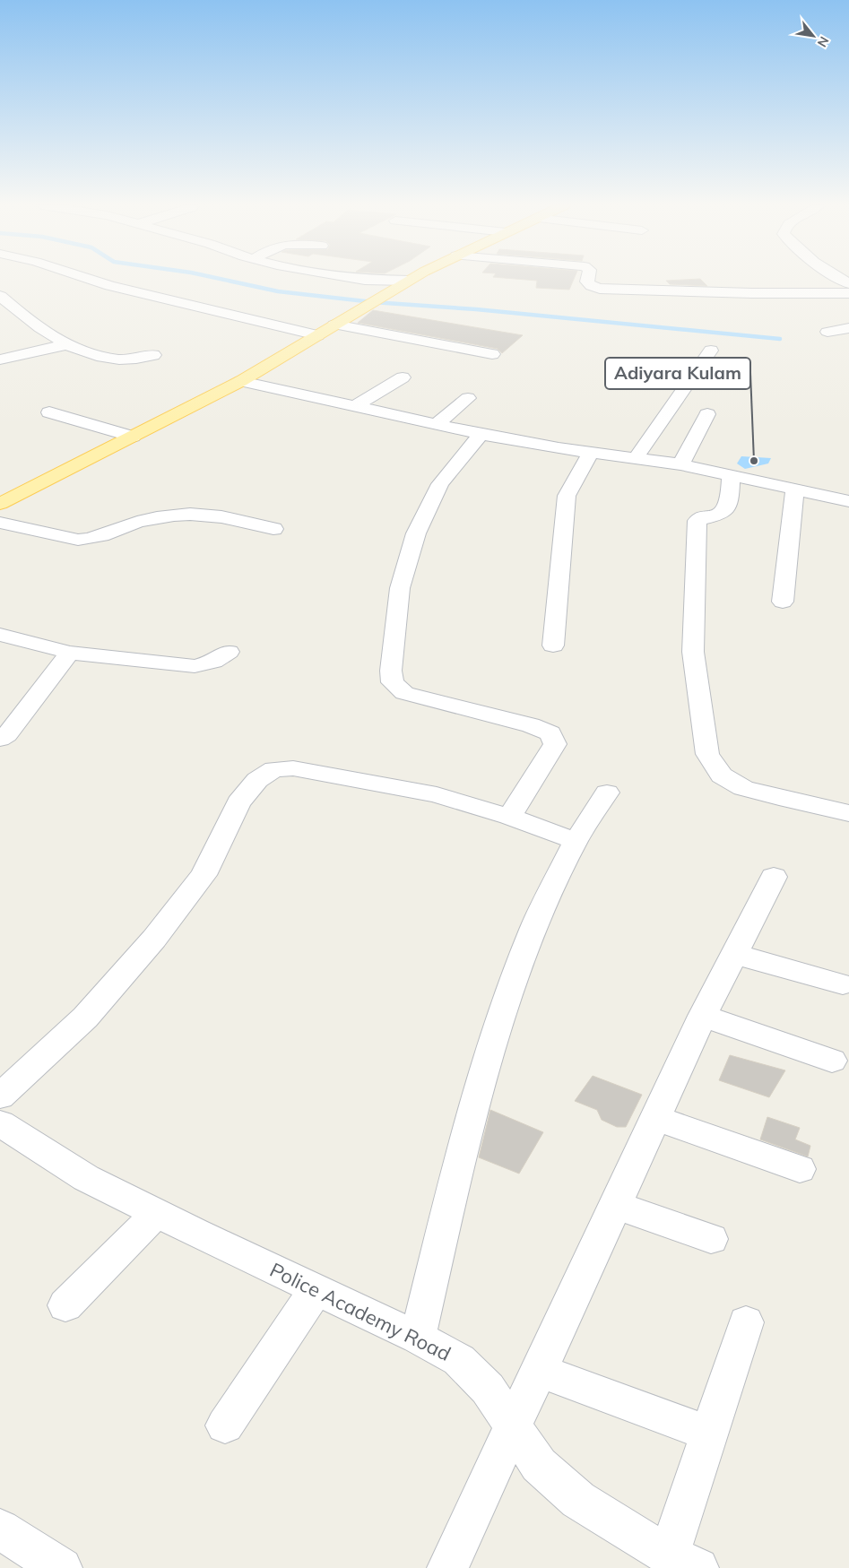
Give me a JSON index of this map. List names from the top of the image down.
{
  "streets": {
    "street": ["Police Academy Road"]
  },
  "places": ["Adiyara Kulam"],
  "north": "bottom right"
}
